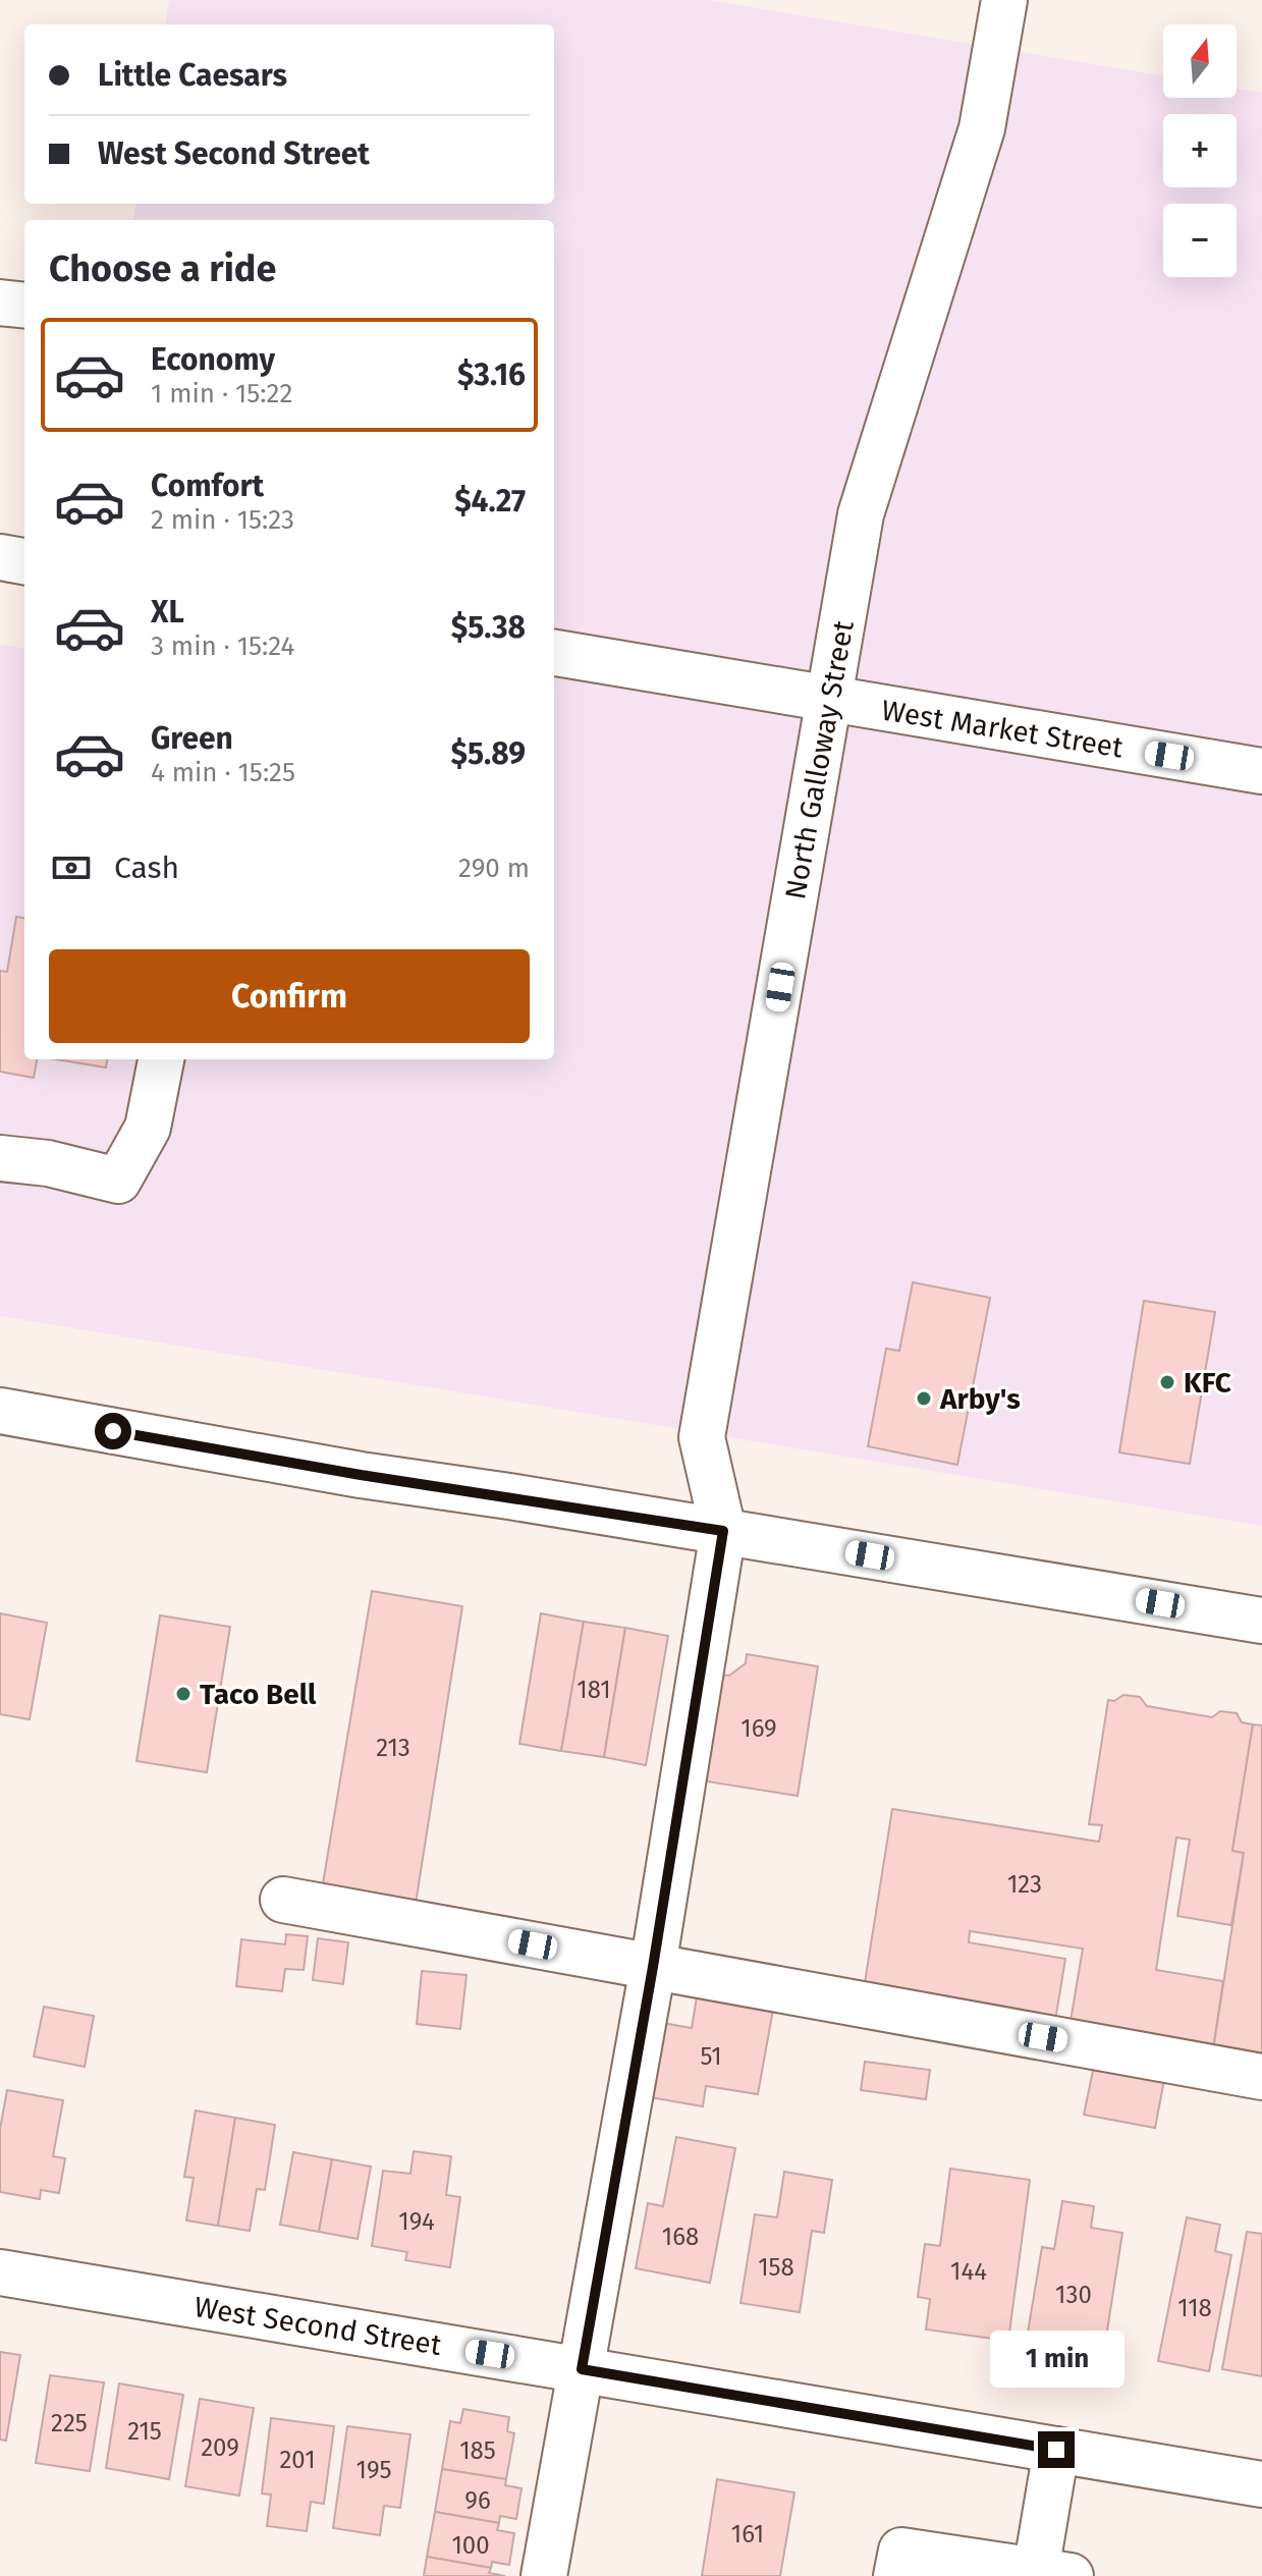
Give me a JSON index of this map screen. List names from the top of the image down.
{
  "streets": {
    "street": ["West Market Street", "North Galloway Street", "West Second Street"]
  },
  "crossings": [
    ["West Market Street", "North Galloway Street"]
  ],
  "places": ["KFC", "Arby's", "Taco Bell"],
  "house_numbers": [
    "181",
    "169",
    "213",
    "123",
    "51",
    "194",
    "168",
    "158",
    "144",
    "130",
    "118",
    "225",
    "215",
    "209",
    "185",
    "201",
    "195",
    "96",
    "161",
    "100"
  ],
  "north": "top",
  "page": {
    "map_buttons": ["+", "−"],
    "banner": ["Little Caesars", "West Second Street"],
    "heading": "Choose a ride",
    "list": [
      {
        "name": "Economy",
        "note": "1 min · 15:22",
        "value": "$3.16"
      },
      {
        "name": "Comfort",
        "note": "2 min · 15:23",
        "value": "$4.27"
      },
      {
        "name": "XL",
        "note": "3 min · 15:24",
        "value": "$5.38"
      },
      {
        "name": "Green",
        "note": "4 min · 15:25",
        "value": "$5.89"
      }
    ],
    "pay": ["Cash", "290 m"],
    "buttons": "Confirm",
    "bubble": "1 min"
  }
}
